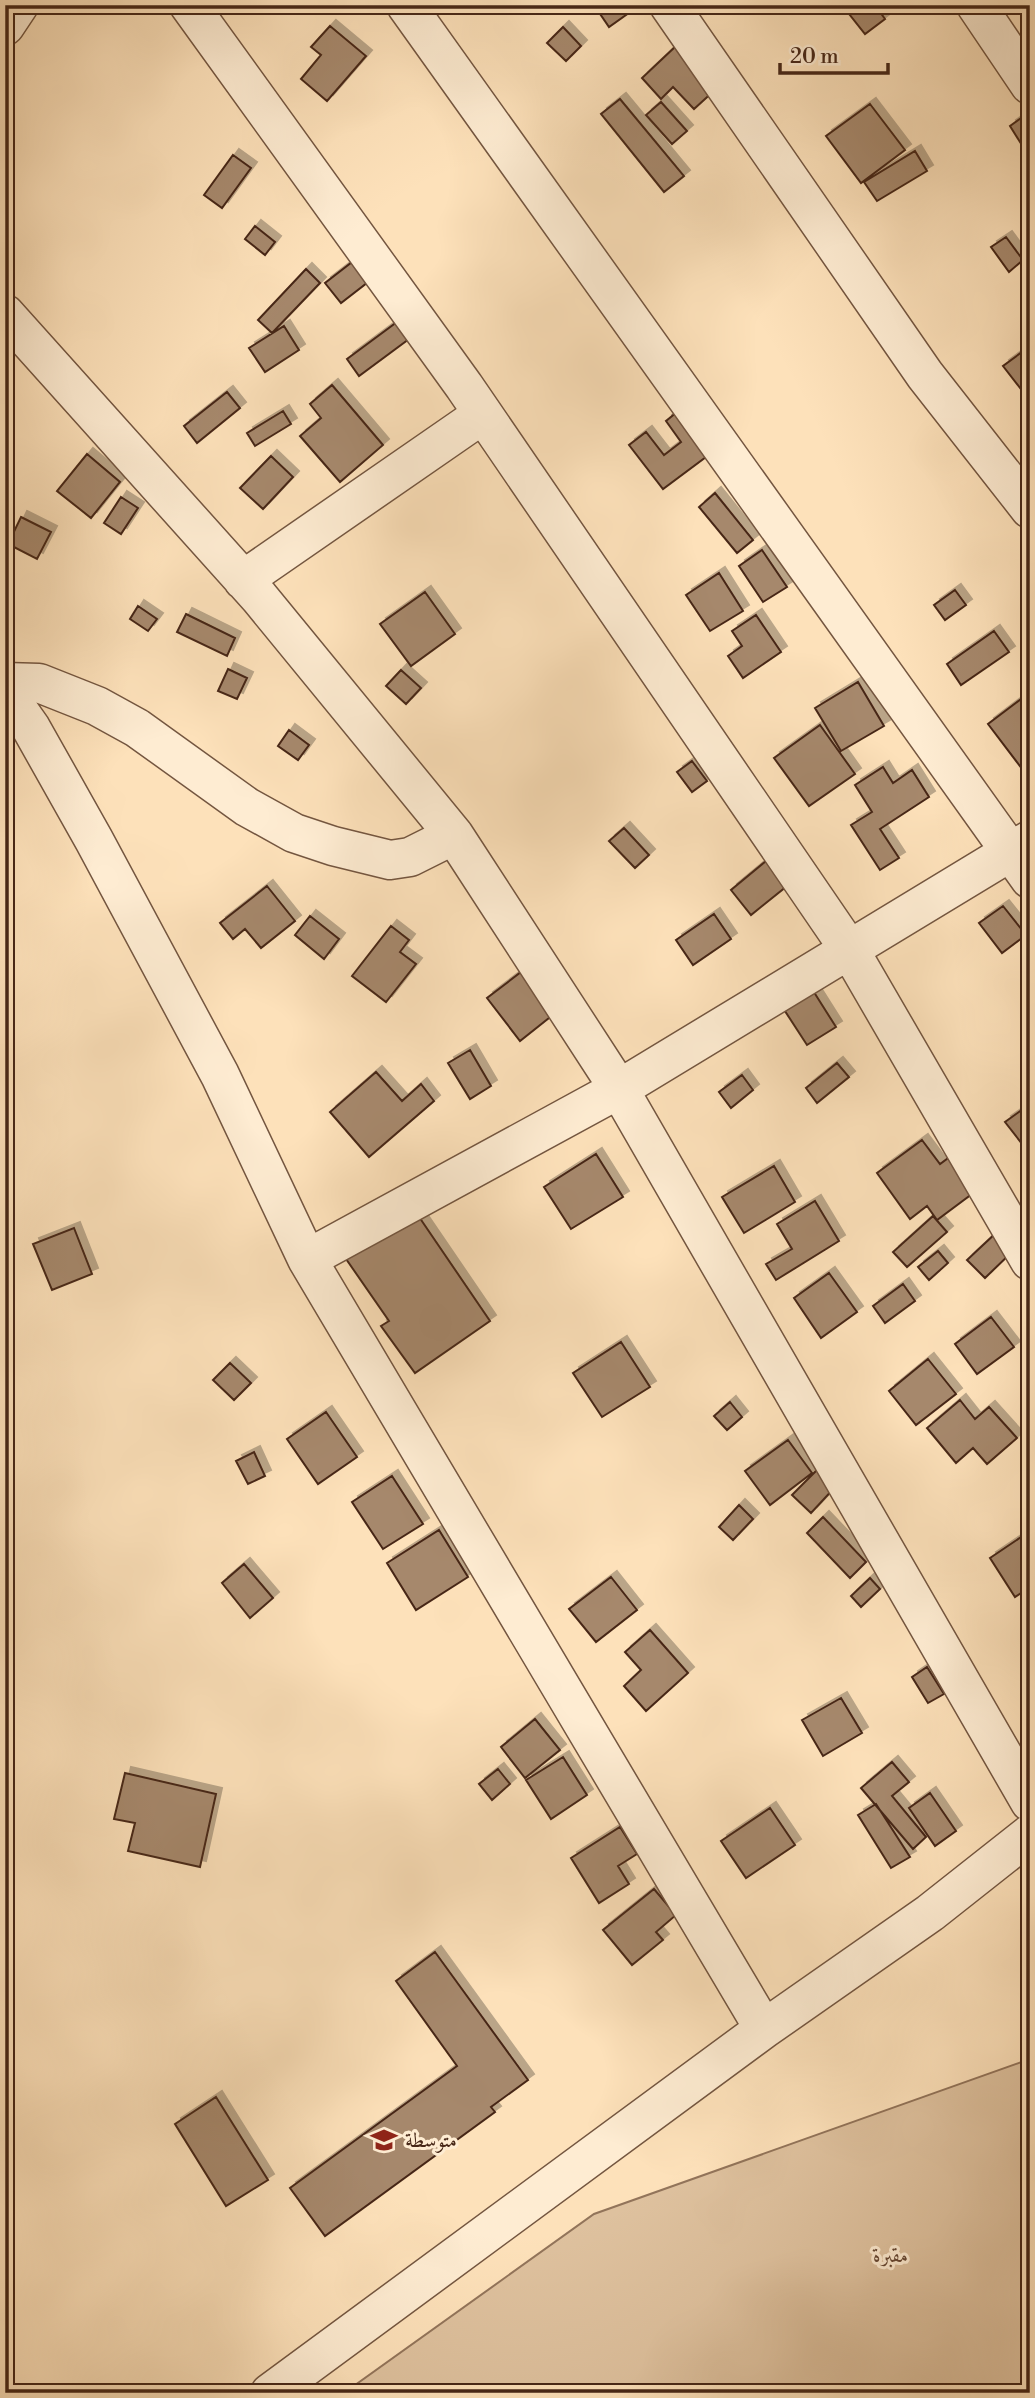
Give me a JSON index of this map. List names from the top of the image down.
{
  "parks": ["مقبرة"],
  "places": {
    "school or university": ["متوسطة"]
  },
  "scale_bar": "20 m"
}
